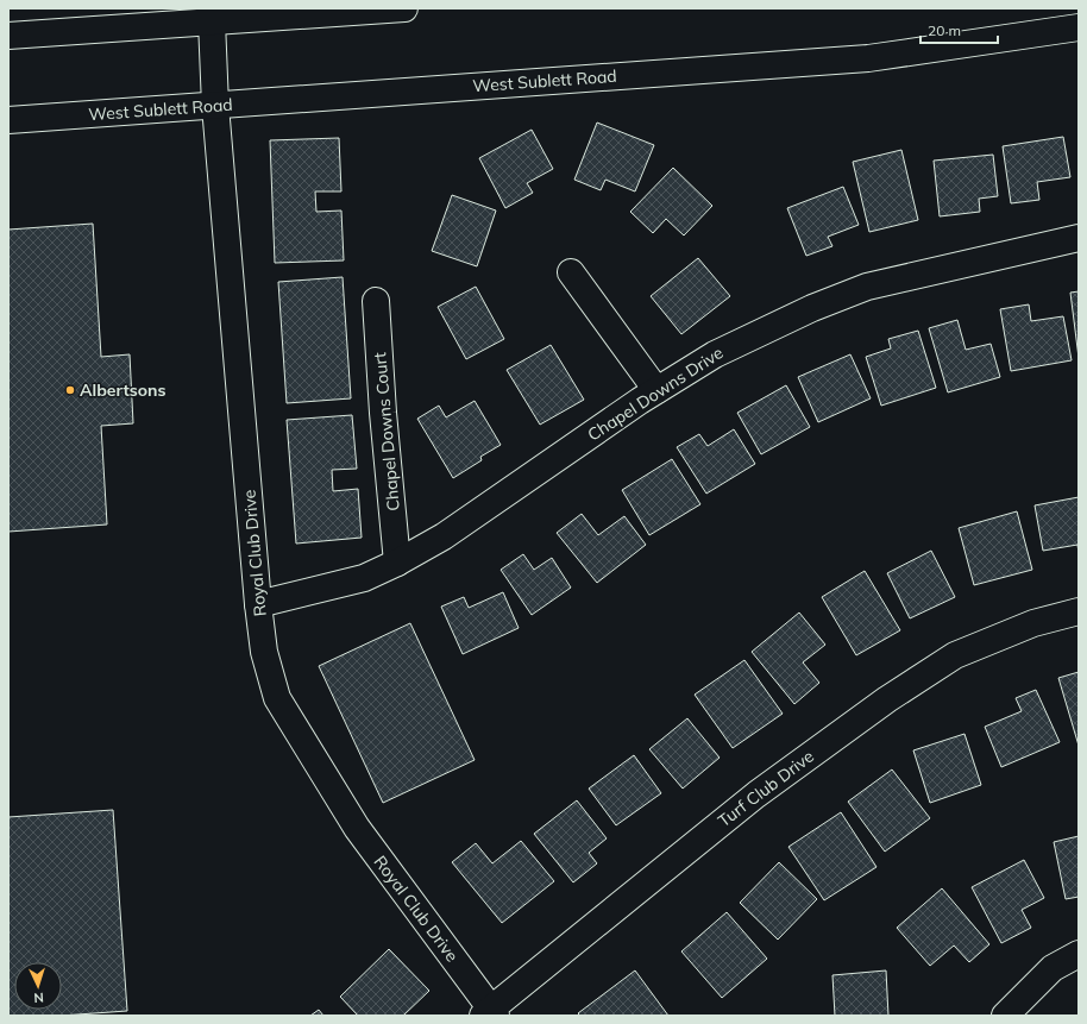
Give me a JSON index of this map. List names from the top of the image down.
{
  "streets": {
    "street": [
      "West Sublett Road",
      "Chapel Downs Drive",
      "Chapel Downs Court",
      "Royal Club Drive",
      "Turf Club Drive"
    ]
  },
  "crossings": [
    ["West Sublett Road", "Royal Club Drive"],
    ["Chapel Downs Drive", "Chapel Downs Court"],
    ["Chapel Downs Drive", "Royal Club Drive"],
    ["Royal Club Drive", "Turf Club Drive"]
  ],
  "places": ["Albertsons"],
  "scale_bar": "20 m",
  "north": "bottom"
}
